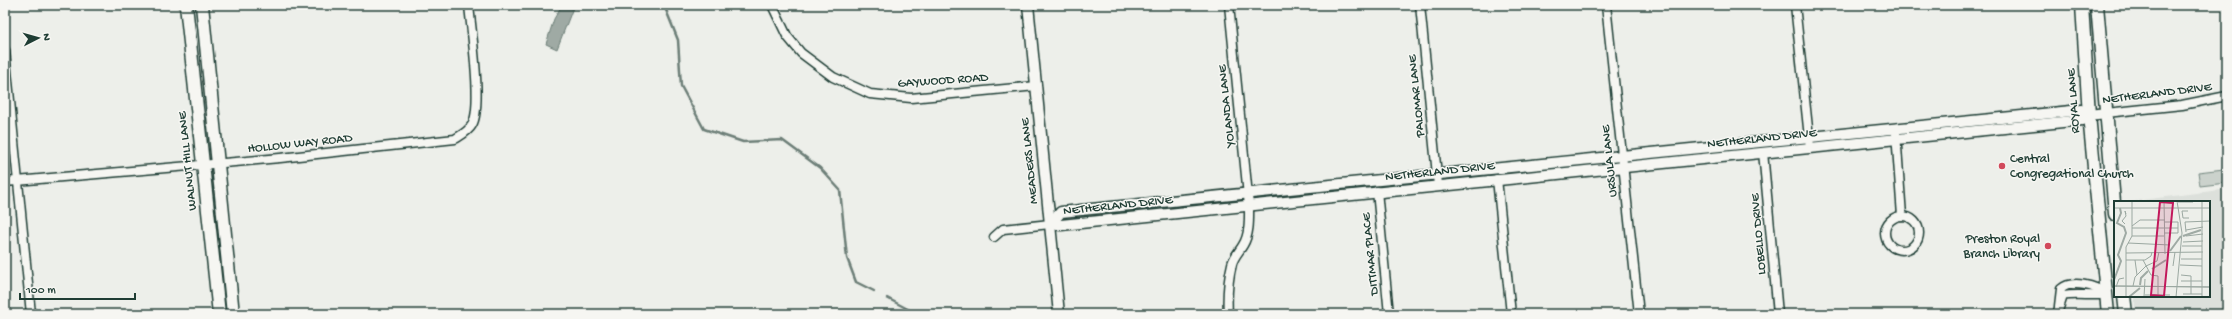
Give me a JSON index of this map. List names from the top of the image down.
{
  "streets": {
    "main road": ["ROYAL LANE", "WALNUT HILL LANE"],
    "street": [
      "GAYWOOD ROAD",
      "NETHERLAND DRIVE",
      "PALOMAR LANE",
      "YOLANDA LANE",
      "HOLLOW WAY ROAD",
      "MEADERS LANE",
      "URSULA LANE",
      "LOBELLO DRIVE",
      "DITTMAR PLACE"
    ]
  },
  "crossings": [
    ["GAYWOOD ROAD", "MEADERS LANE"],
    ["NETHERLAND DRIVE", "PALOMAR LANE"],
    ["NETHERLAND DRIVE", "ROYAL LANE"],
    ["NETHERLAND DRIVE", "YOLANDA LANE"],
    ["NETHERLAND DRIVE", "MEADERS LANE"],
    ["NETHERLAND DRIVE", "URSULA LANE"],
    ["NETHERLAND DRIVE", "LOBELLO DRIVE"],
    ["NETHERLAND DRIVE", "DITTMAR PLACE"],
    ["HOLLOW WAY ROAD", "WALNUT HILL LANE"]
  ],
  "places": ["Central Congregational Church", "Preston Royal Branch Library"],
  "scale_bar": "100 m",
  "north": "right"
}
